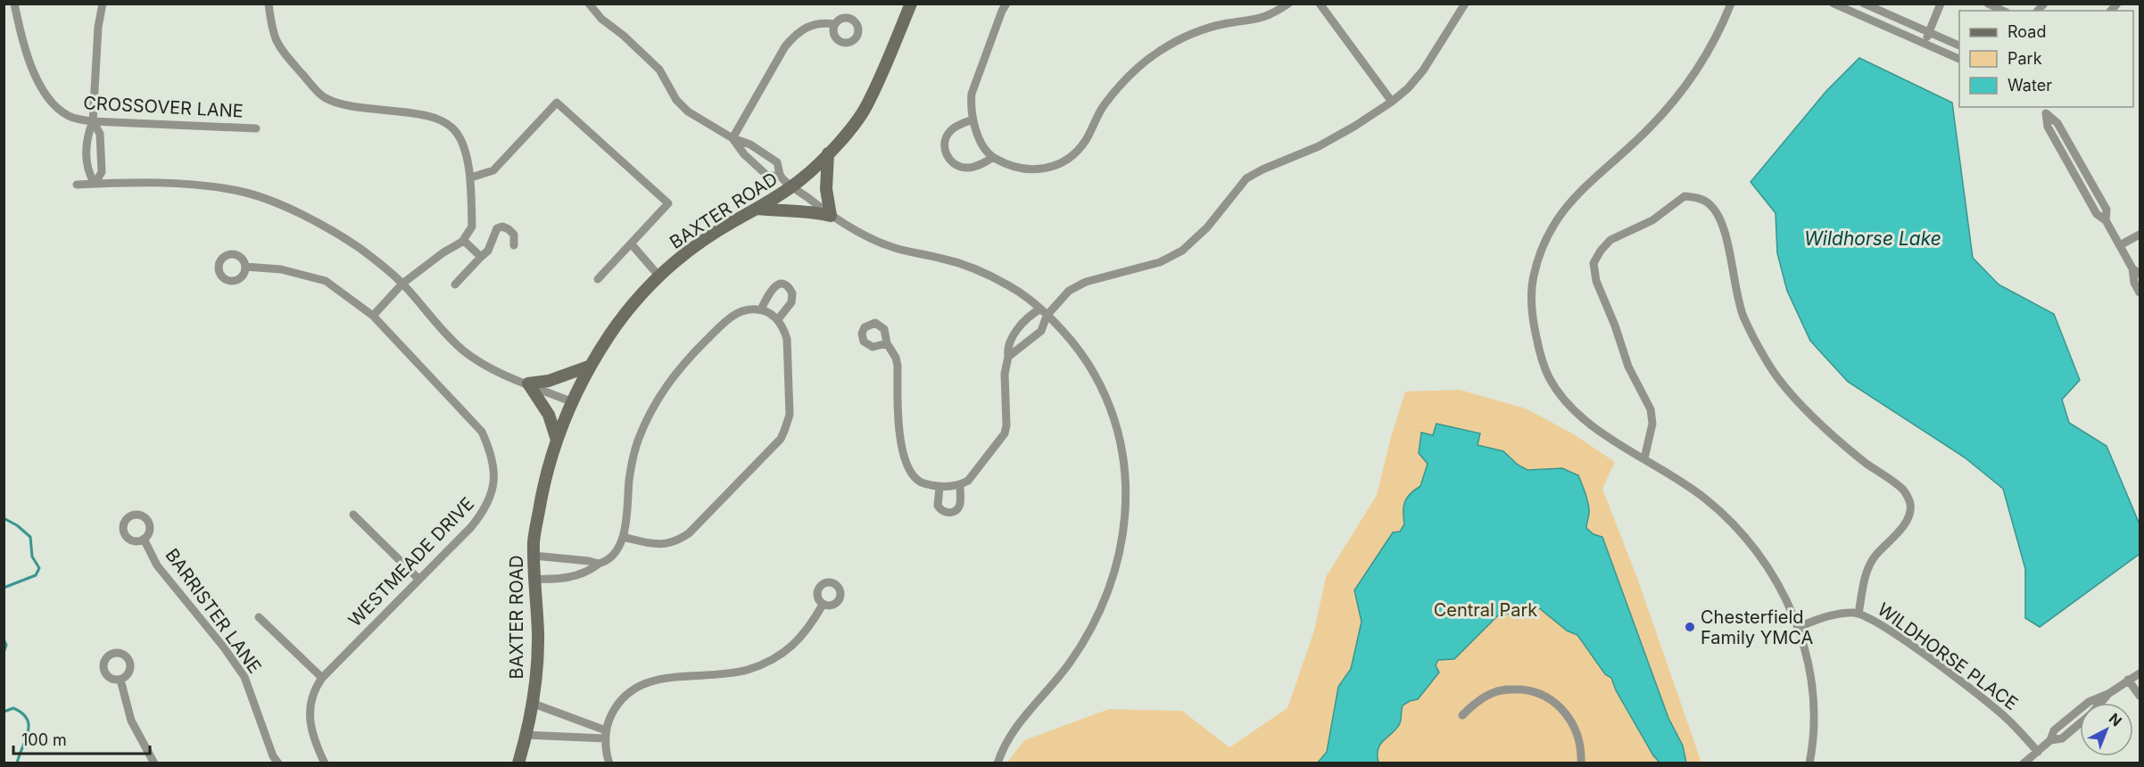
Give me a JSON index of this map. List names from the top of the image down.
{
  "streets": {
    "main road": ["BAXTER ROAD"],
    "street": [
      "CROSSOVER LANE",
      "WESTMEADE DRIVE",
      "BARRISTER LANE",
      "WILDHORSE PLACE"
    ]
  },
  "water": ["Wildhorse Lake"],
  "parks": ["Central Park"],
  "places": ["Chesterfield Family YMCA"],
  "legend": ["Road", "Park", "Water"],
  "scale_bar": "100 m",
  "north": "top right"
}
